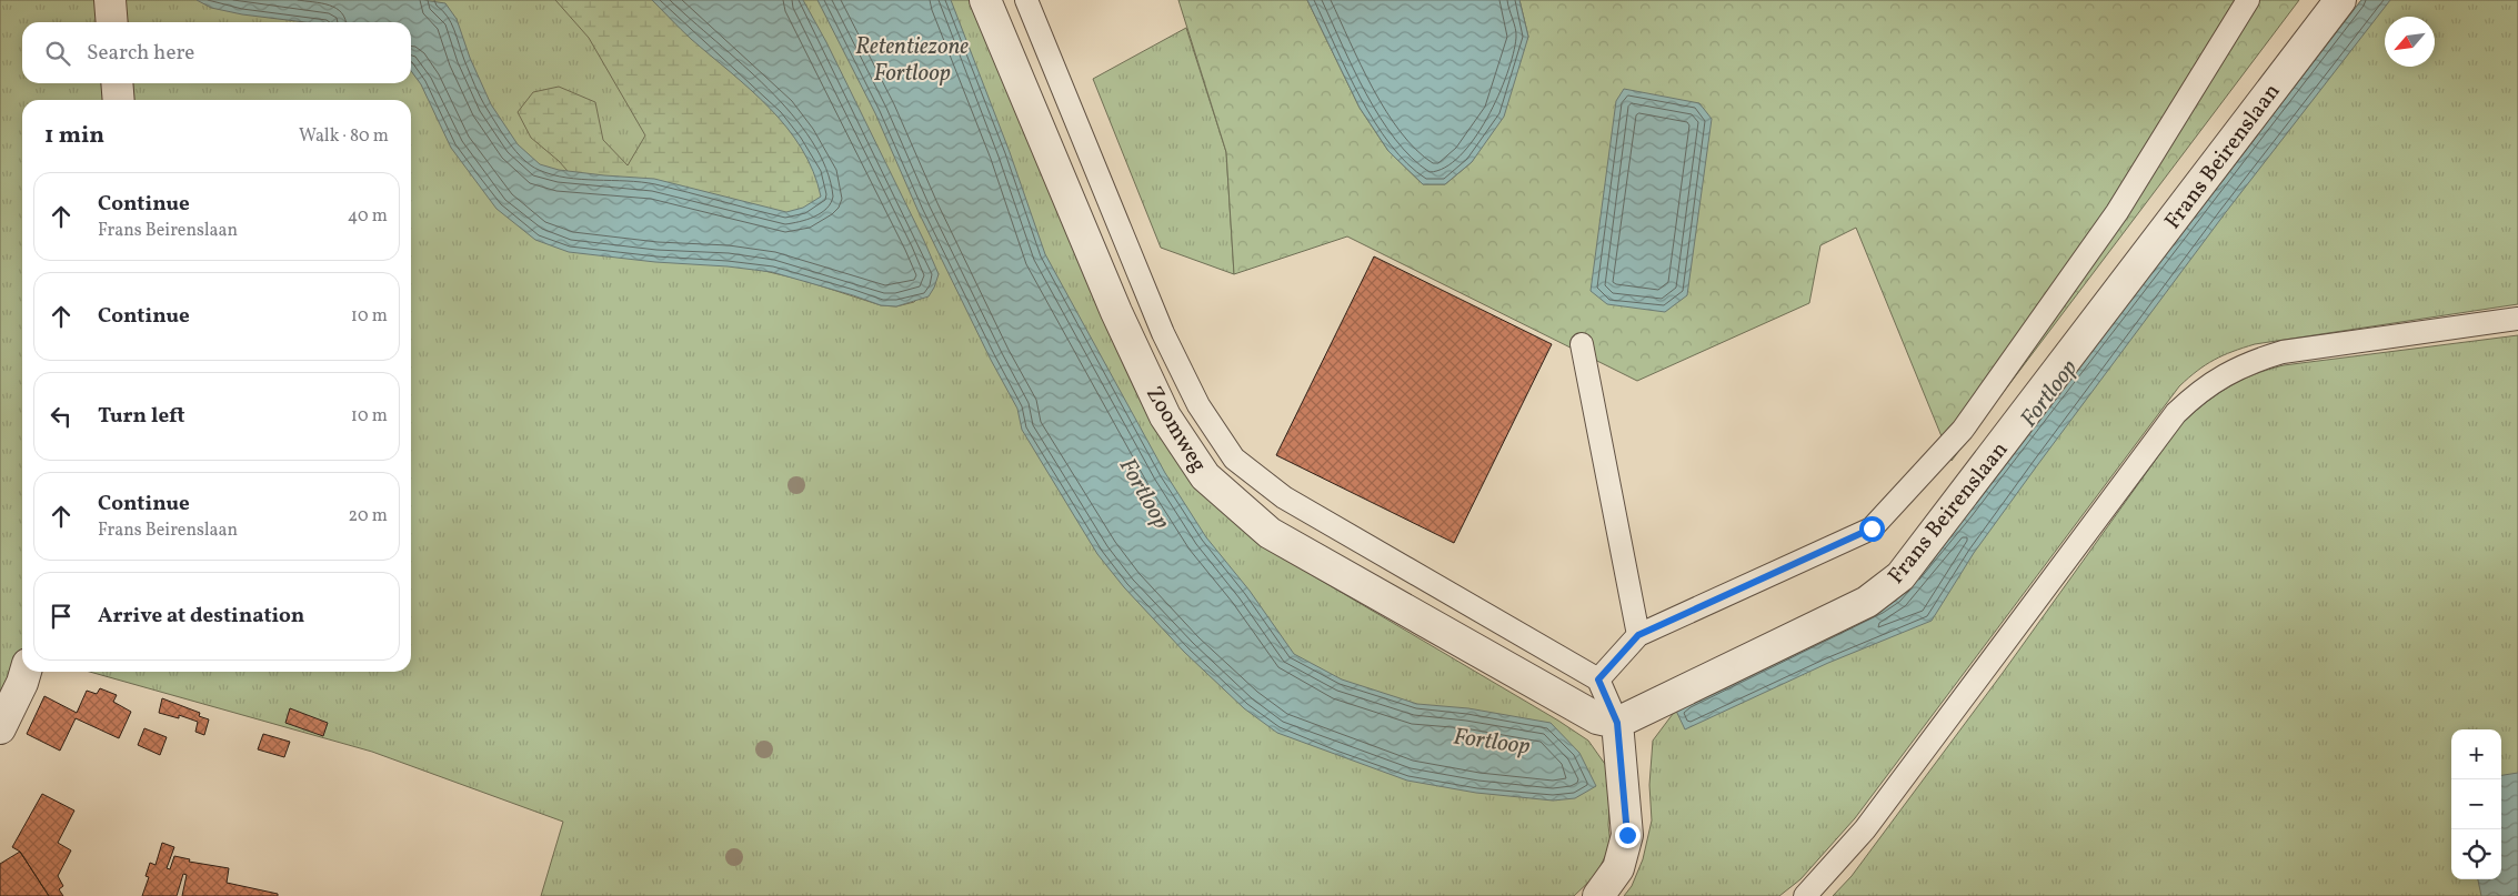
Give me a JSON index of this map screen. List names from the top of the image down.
{
  "streets": {
    "street": ["Frans Beirenslaan", "Zoomweg"]
  },
  "crossings": [
    ["Frans Beirenslaan", "Zoomweg"]
  ],
  "water": ["Retentiezone Fortloop", "Fortloop"],
  "north": "bottom left",
  "page": {
    "search": "Search here",
    "heading": ["1 min", "Walk · 80 m"],
    "list": [
      ["Continue", "Frans Beirenslaan", "40 m"],
      ["Continue", "10 m"],
      ["Turn left", "10 m"],
      ["Continue", "Frans Beirenslaan", "20 m"],
      "Arrive at destination"
    ],
    "map_buttons": ["+", "−"]
  }
}
